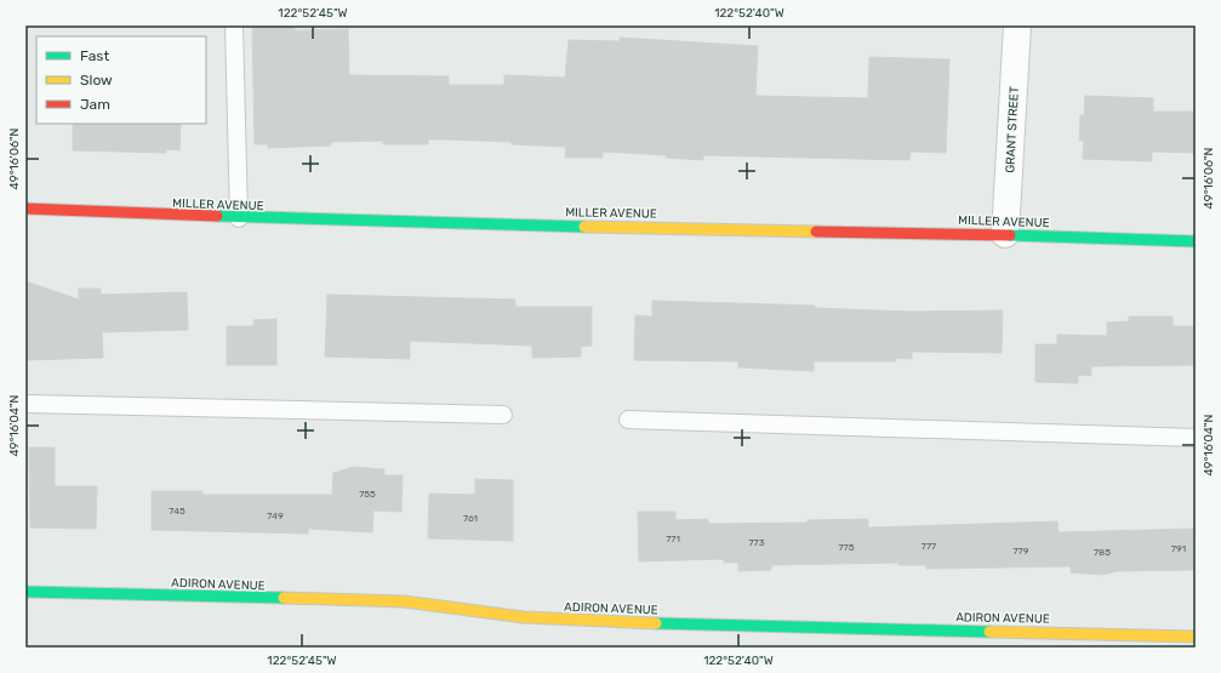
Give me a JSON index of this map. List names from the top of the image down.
{
  "streets": {
    "street": ["GRANT STREET", "MILLER AVENUE", "ADIRON AVENUE"]
  },
  "crossings": [
    ["GRANT STREET", "MILLER AVENUE"]
  ],
  "house_numbers": [
    "755",
    "745",
    "749",
    "761",
    "771",
    "773",
    "777",
    "775",
    "791",
    "779",
    "785"
  ],
  "legend": ["Fast", "Slow", "Jam"],
  "coordinates": [
    "122°52'45\"W",
    "122°52'40\"W",
    "49°16'06\"N",
    "49°16'04\"N"
  ]
}
